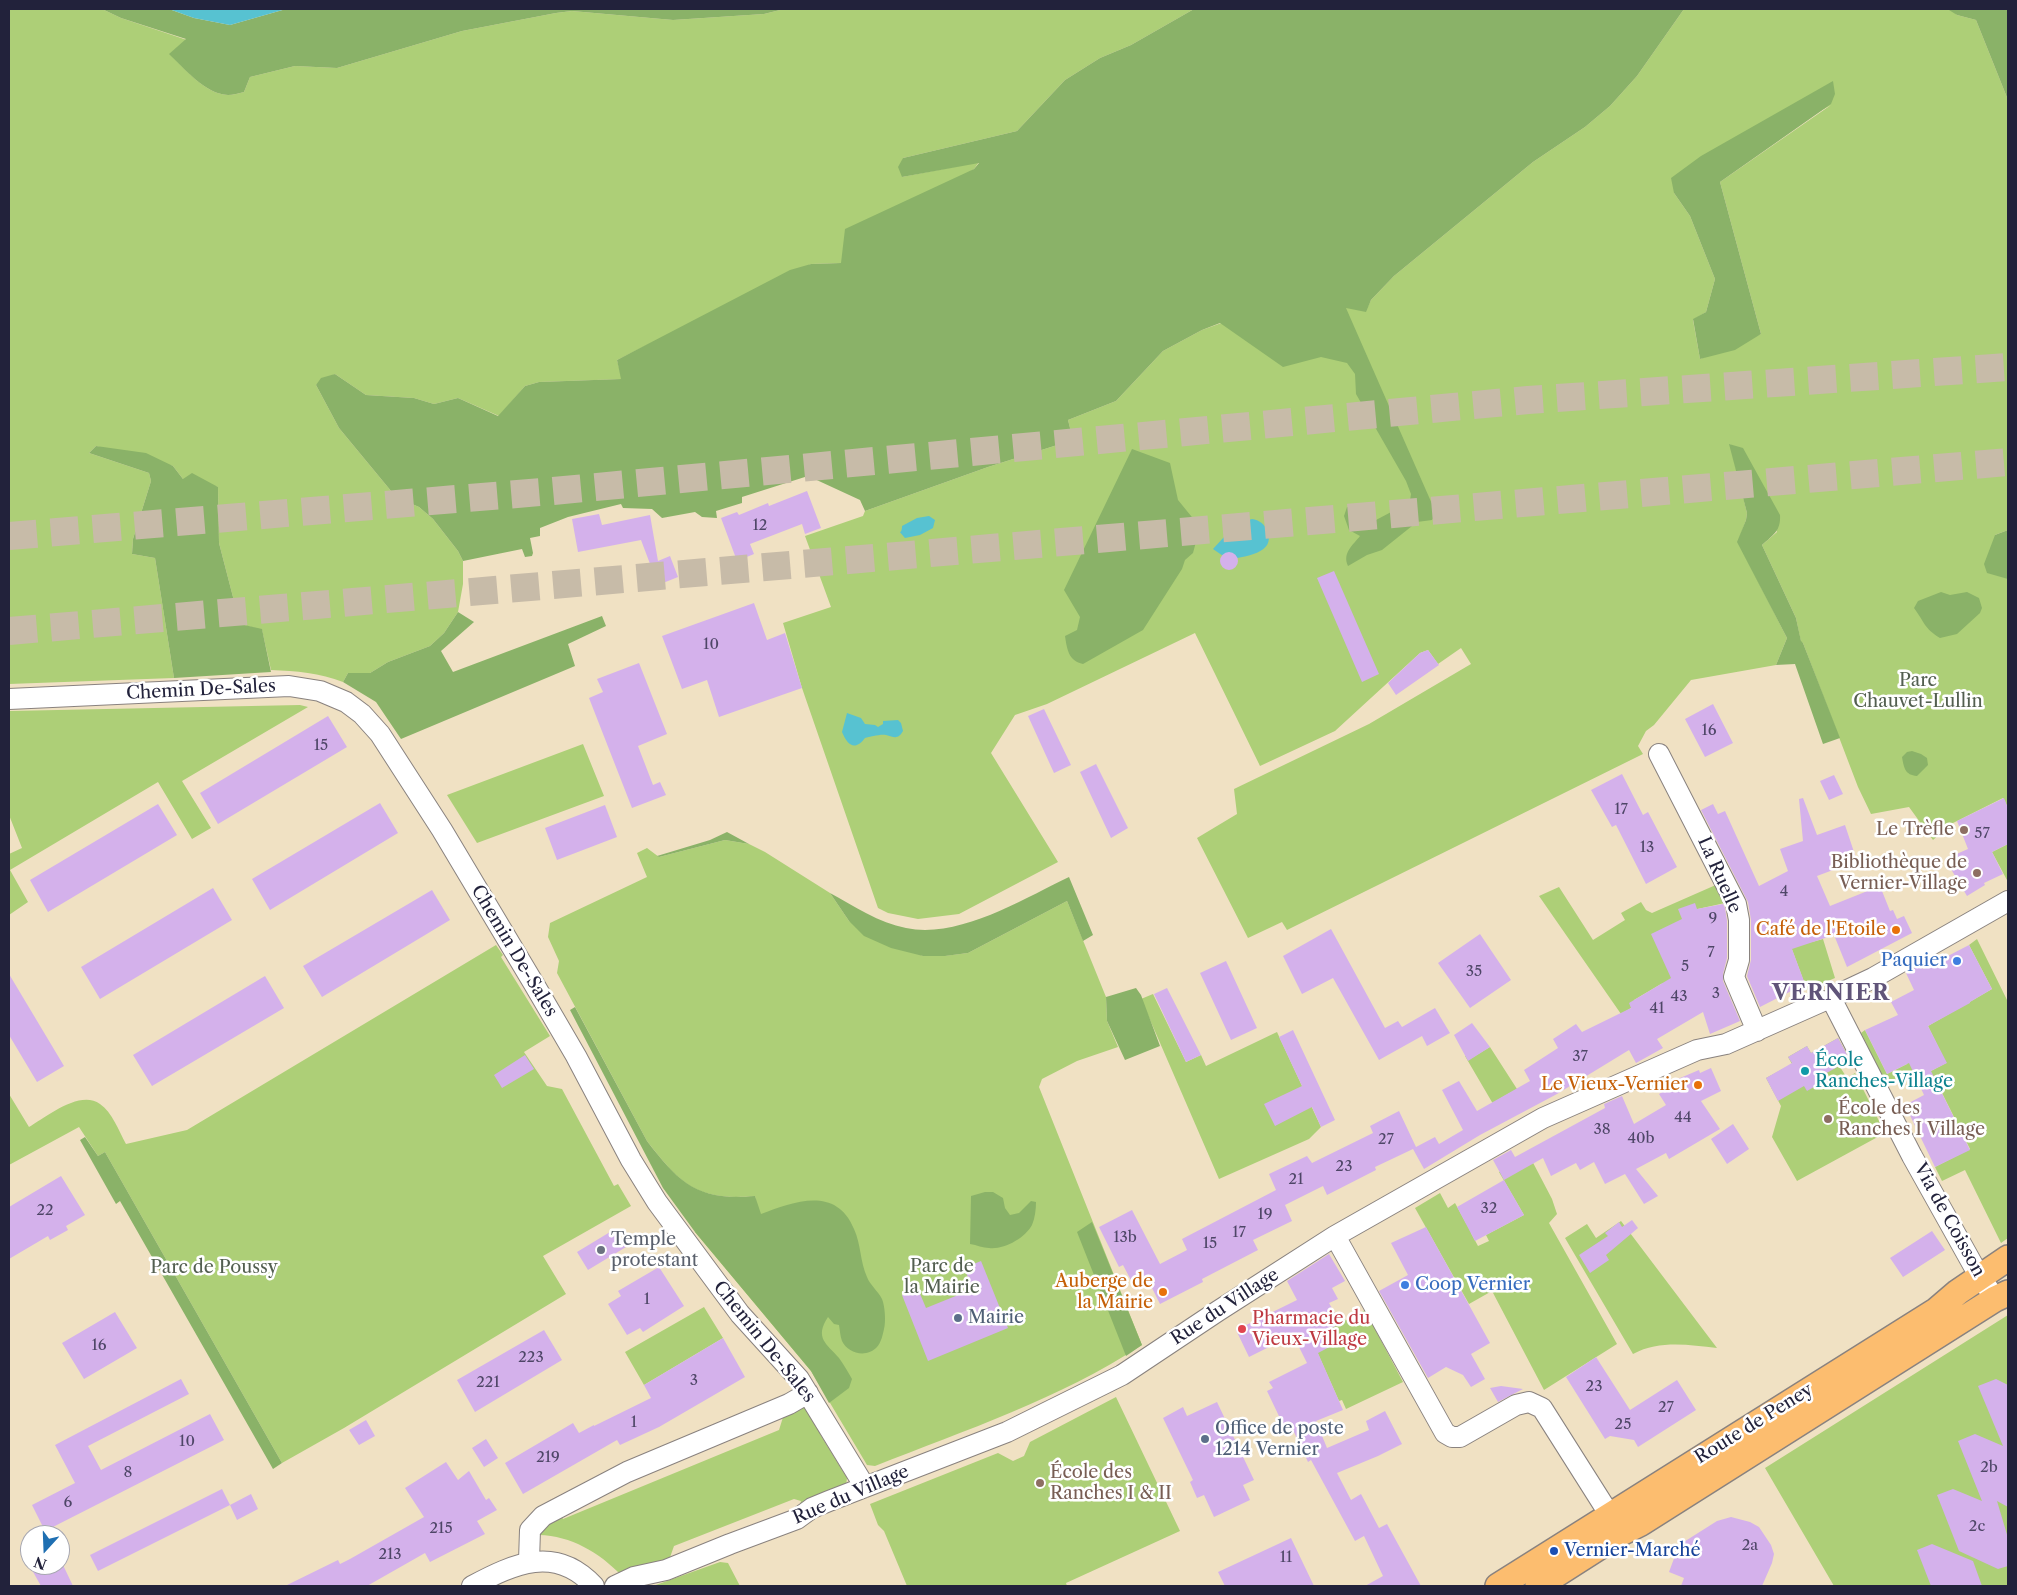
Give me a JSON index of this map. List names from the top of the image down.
{
  "streets": {
    "main road": ["Route de Peney"],
    "street": [
      "Chemin De-Sales",
      "La Ruelle",
      "Via de Coisson",
      "Rue du Village"
    ]
  },
  "crossings": [
    ["Chemin De-Sales", "Rue du Village"],
    ["La Ruelle", "Rue du Village"],
    ["Via de Coisson", "Rue du Village"],
    ["Via de Coisson", "Route de Peney"]
  ],
  "districts": ["VERNIER"],
  "parks": ["Parc Chauvet-Lullin", "Parc de la Mairie", "Parc de Poussy"],
  "places": [
    "Le Trèfle",
    "Bibliothèque de Vernier-Village",
    "Café de l'Etoile",
    "Paquier",
    "École Ranches-Village",
    "Le Vieux-Vernier",
    "École des Ranches I Village",
    "Temple protestant",
    "Coop Vernier",
    "Auberge de la Mairie",
    "Mairie",
    "Pharmacie du Vieux-Village",
    "Office de poste 1214 Vernier",
    "École des Ranches I & II",
    "Vernier-Marché"
  ],
  "house_numbers": [
    "12",
    "10",
    "16",
    "15",
    "17",
    "57",
    "13",
    "4",
    "9",
    "7",
    "5",
    "35",
    "3",
    "43",
    "41",
    "37",
    "44",
    "38",
    "40b",
    "27",
    "23",
    "21",
    "32",
    "22",
    "19",
    "17",
    "13b",
    "15",
    "1",
    "16",
    "223",
    "3",
    "221",
    "23",
    "27",
    "1",
    "25",
    "10",
    "219",
    "2b",
    "8",
    "6",
    "2c",
    "215",
    "2a",
    "213",
    "11"
  ],
  "north": "bottom"
}
